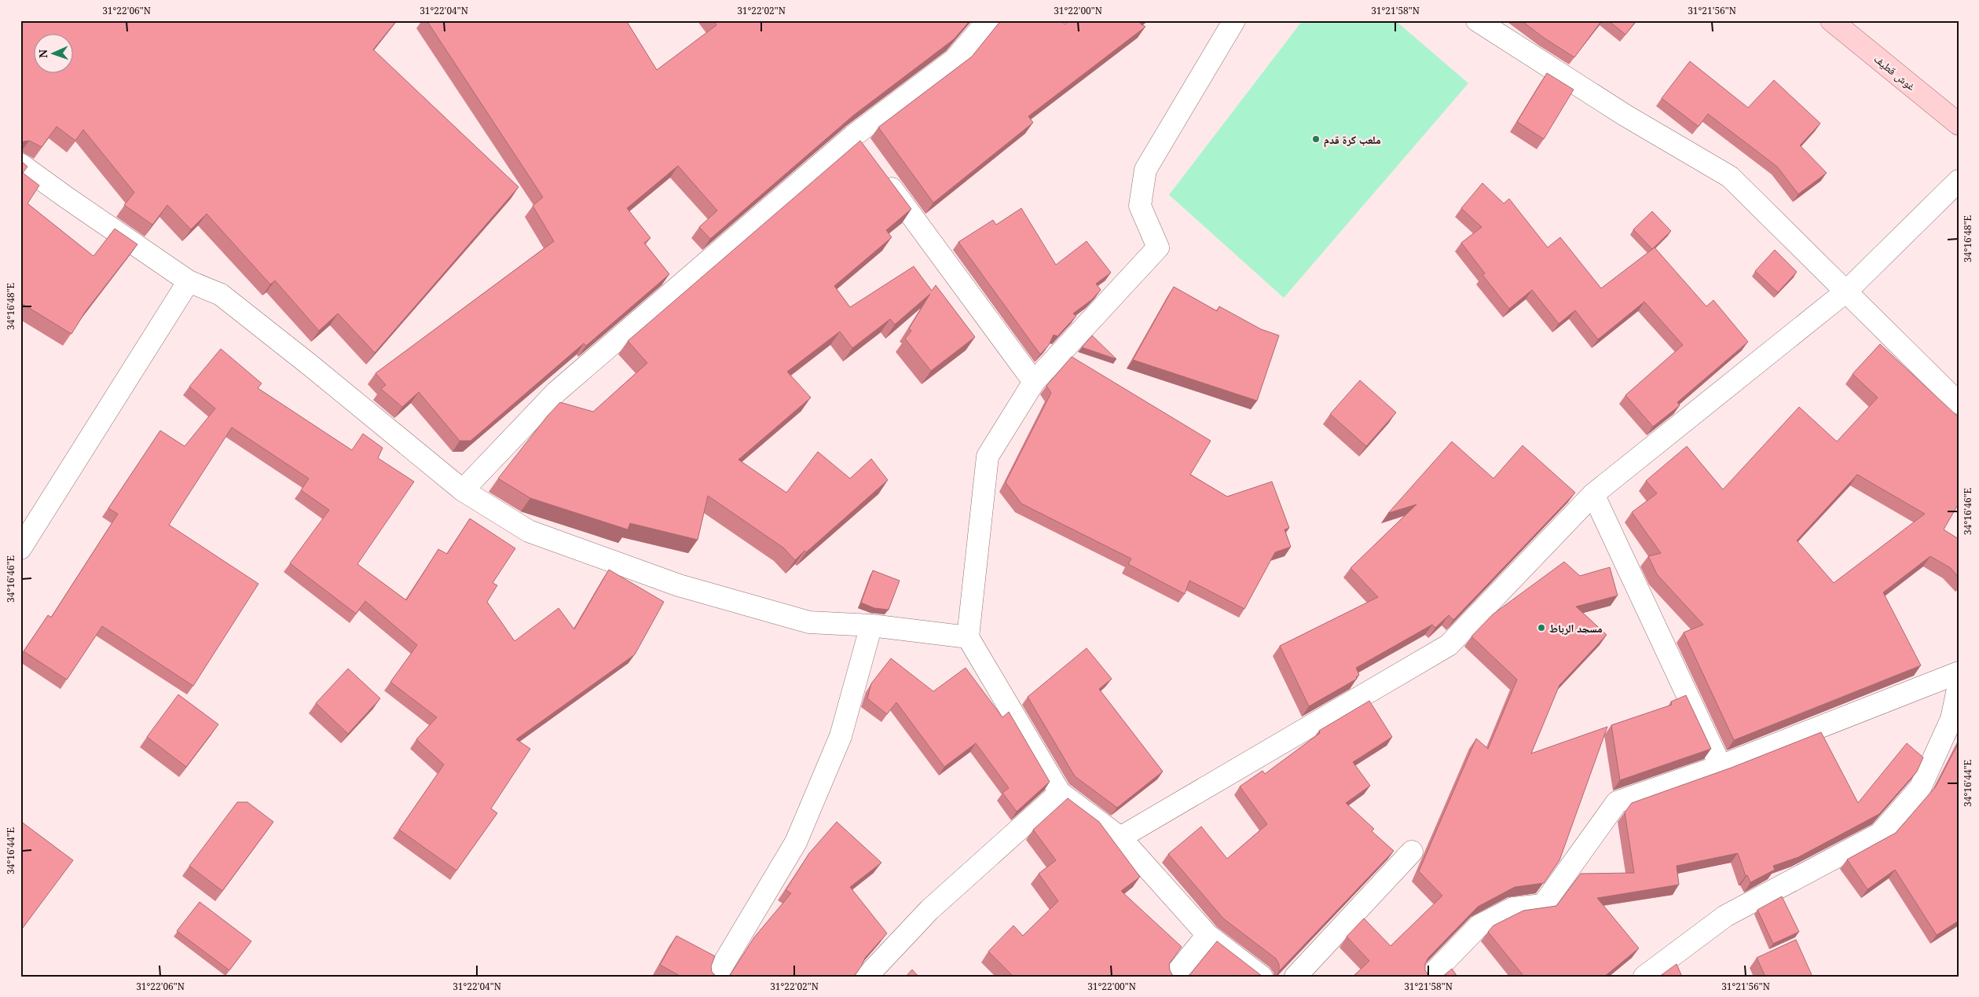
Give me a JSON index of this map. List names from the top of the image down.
{
  "streets": {
    "main road": ["غوش قطيف"]
  },
  "places": ["ملعب كرة قدم", "مسجد الرباط"],
  "north": "left",
  "coordinates": [
    "31°22'06\"N",
    "31°22'04\"N",
    "31°22'02\"N",
    "31°22'00\"N",
    "31°21'58\"N",
    "31°21'56\"N",
    "34°16'48\"E",
    "34°16'46\"E",
    "34°16'44\"E"
  ]
}
